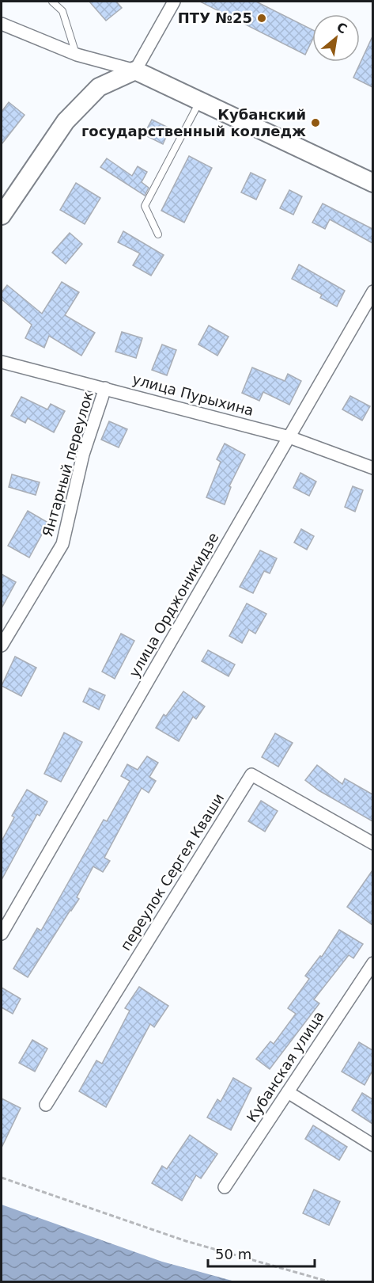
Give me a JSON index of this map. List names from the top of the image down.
{
  "streets": {
    "street": [
      "улица Пурыхина",
      "Янтарный переулок",
      "улица Орджоникидзе",
      "переулок Сергея Кваши",
      "Кубанская улица"
    ]
  },
  "crossings": [
    ["улица Пурыхина", "Янтарный переулок"],
    ["улица Пурыхина", "улица Орджоникидзе"]
  ],
  "places": ["ПТУ №25", "Кубанский государственный колледж"],
  "scale_bar": "50 m",
  "north": "top right"
}
